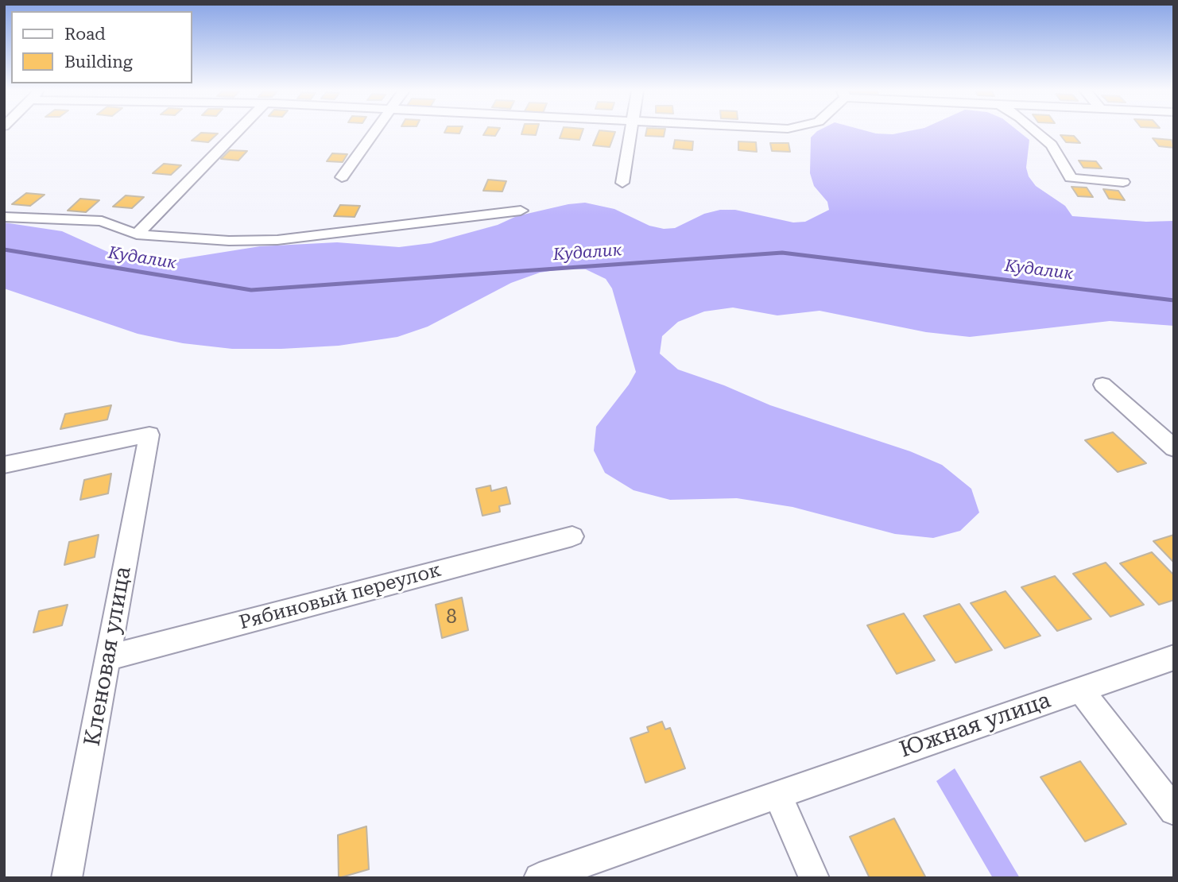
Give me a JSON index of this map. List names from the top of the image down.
{
  "streets": {
    "street": ["Рябиновый переулок", "Кленовая улица", "Южная улица"]
  },
  "crossings": [
    ["Рябиновый переулок", "Кленовая улица"]
  ],
  "water": ["Кудалик"],
  "house_numbers": ["8"],
  "legend": ["Road", "Building"]
}
